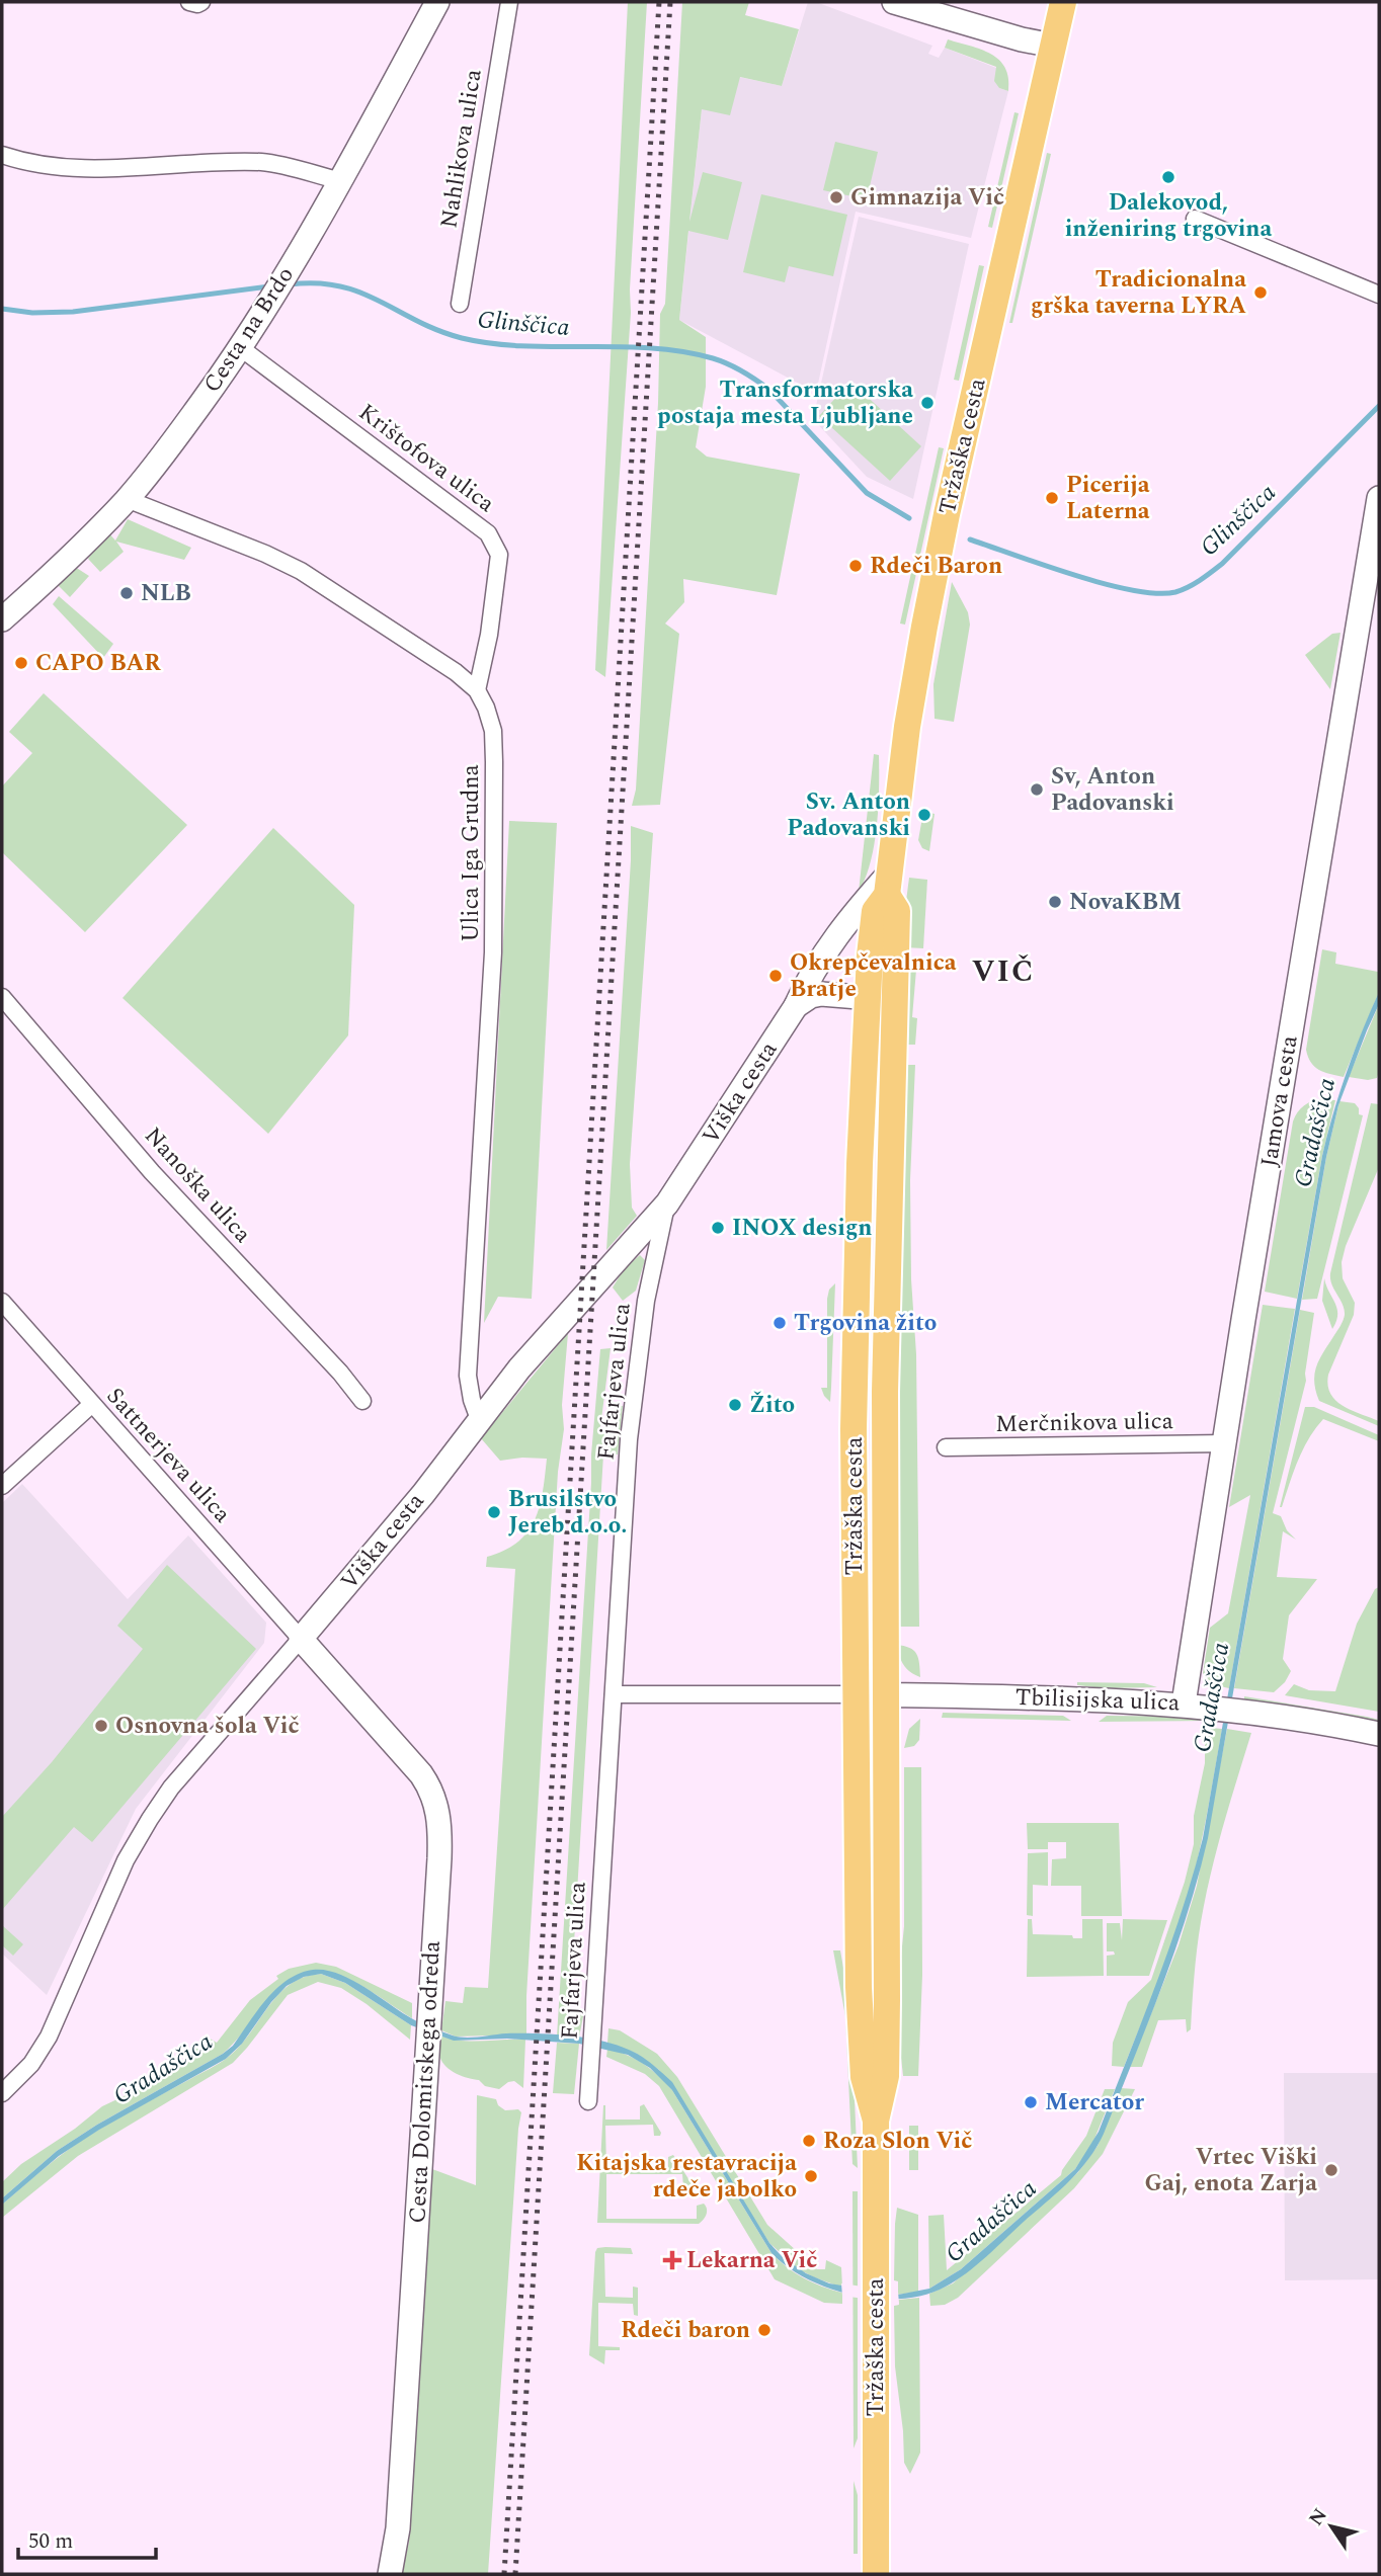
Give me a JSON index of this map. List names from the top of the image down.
{
  "streets": {
    "main road": ["Tržaška cesta"],
    "street": [
      "Nahlikova ulica",
      "Cesta na Brdo",
      "Krištofova ulica",
      "Ulica Iga Grudna",
      "Viška cesta",
      "Jamova cesta",
      "Nanoška ulica",
      "Fajfarjeva ulica",
      "Merčnikova ulica",
      "Sattnerjeva ulica",
      "Tbilisijska ulica",
      "Cesta Dolomitskega odreda"
    ]
  },
  "crossings": [
    ["Cesta na Brdo", "Krištofova ulica"],
    ["Cesta na Brdo", "Ulica Iga Grudna"],
    ["Tržaška cesta", "Viška cesta"],
    ["Tržaška cesta", "Tbilisijska ulica"],
    ["Krištofova ulica", "Ulica Iga Grudna"],
    ["Ulica Iga Grudna", "Viška cesta"],
    ["Viška cesta", "Fajfarjeva ulica"],
    ["Viška cesta", "Sattnerjeva ulica"],
    ["Viška cesta", "Cesta Dolomitskega odreda"],
    ["Jamova cesta", "Merčnikova ulica"],
    ["Jamova cesta", "Tbilisijska ulica"],
    ["Sattnerjeva ulica", "Cesta Dolomitskega odreda"]
  ],
  "districts": ["VIČ"],
  "water": ["Glinščica", "Gradaščica"],
  "places": {
    "other": [
      "Dalekovod, inženiring trgovina",
      "Gimnazija Vič",
      "Tradicionalna grška taverna LYRA",
      "Transformatorska postaja mesta Ljubljane",
      "Picerija Laterna",
      "Rdeči Baron",
      "NLB",
      "CAPO BAR",
      "Sv, Anton Padovanski",
      "Sv. Anton Padovanski",
      "NovaKBM",
      "Okrepčevalnica Bratje",
      "INOX design",
      "Trgovina žito",
      "Žito",
      "Brusilstvo Jereb d.o.o.",
      "Osnovna šola Vič",
      "Mercator",
      "Roza Slon Vič",
      "Vrtec Viški Gaj, enota Zarja",
      "Kitajska restavracija rdeče jabolko",
      "Rdeči baron"
    ],
    "health": ["Lekarna Vič"]
  },
  "scale_bar": "50 m",
  "north": "top left"
}
